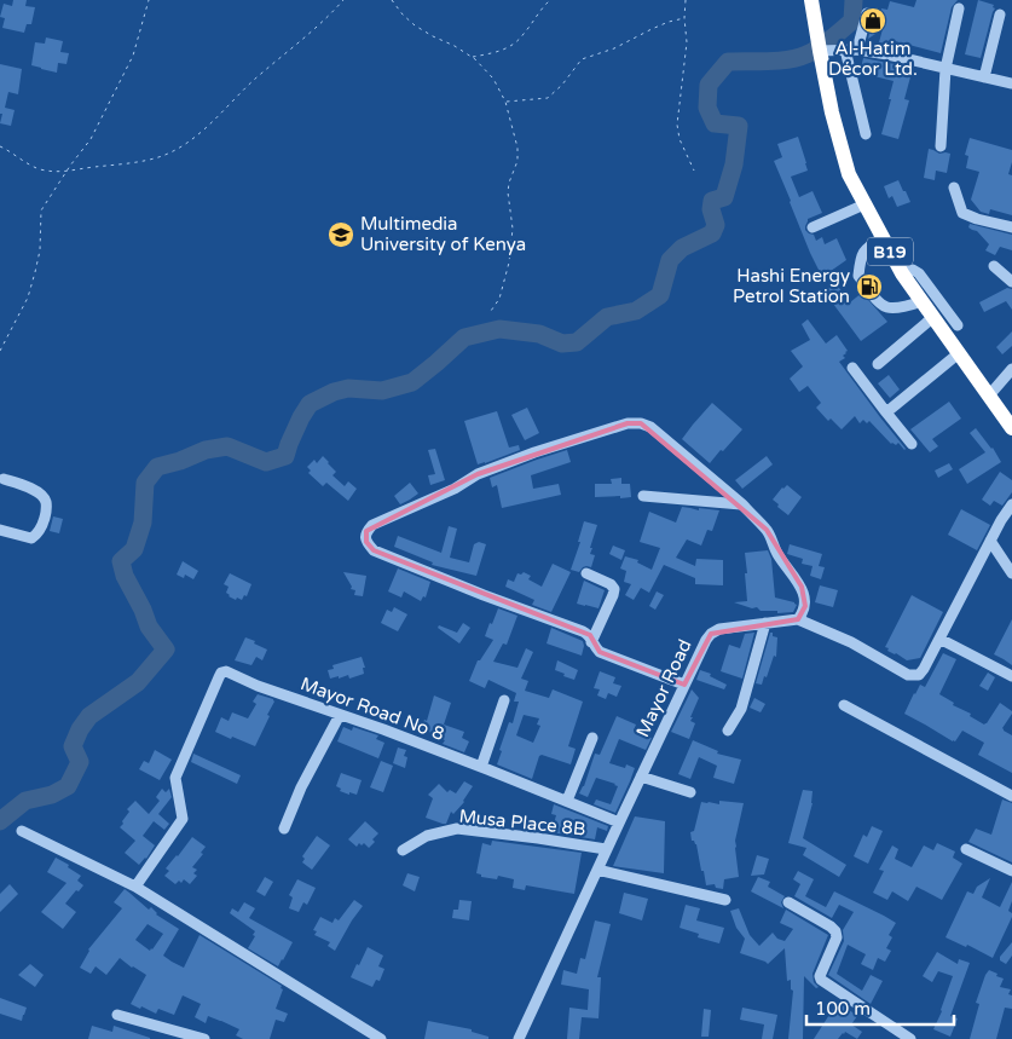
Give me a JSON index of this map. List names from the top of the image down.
{
  "streets": {
    "highway": ["B19"],
    "street": ["Mayor Road", "Mayor Road No 8", "Musa Place 8B"]
  },
  "crossings": [
    ["Mayor Road", "Mayor Road No 8"],
    ["Mayor Road", "Musa Place 8B"]
  ],
  "places": {
    "shop": ["Al-Hatim Décor Ltd."],
    "school or university": ["Multimedia University of Kenya"],
    "fuel station": ["Hashi Energy Petrol Station"]
  },
  "scale_bar": "100 m"
}
